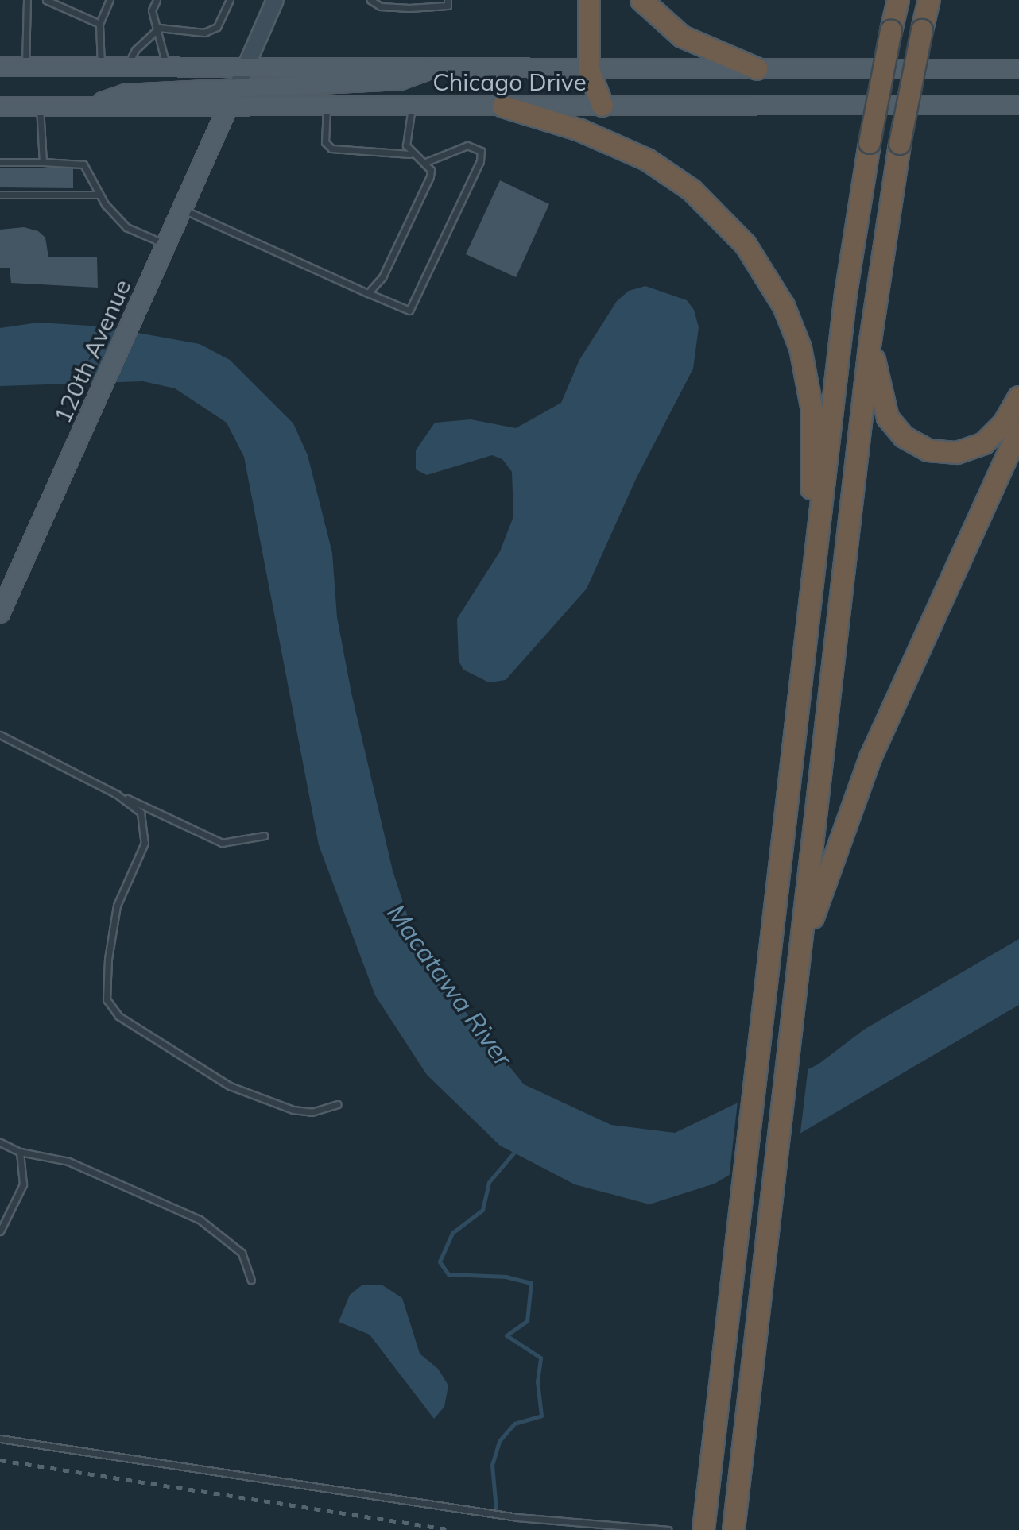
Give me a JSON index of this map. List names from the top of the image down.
{
  "streets": {
    "main road": ["Chicago Drive", "120th Avenue"]
  },
  "crossings": [
    ["Chicago Drive", "120th Avenue"]
  ],
  "water": ["Macatawa River"]
}
